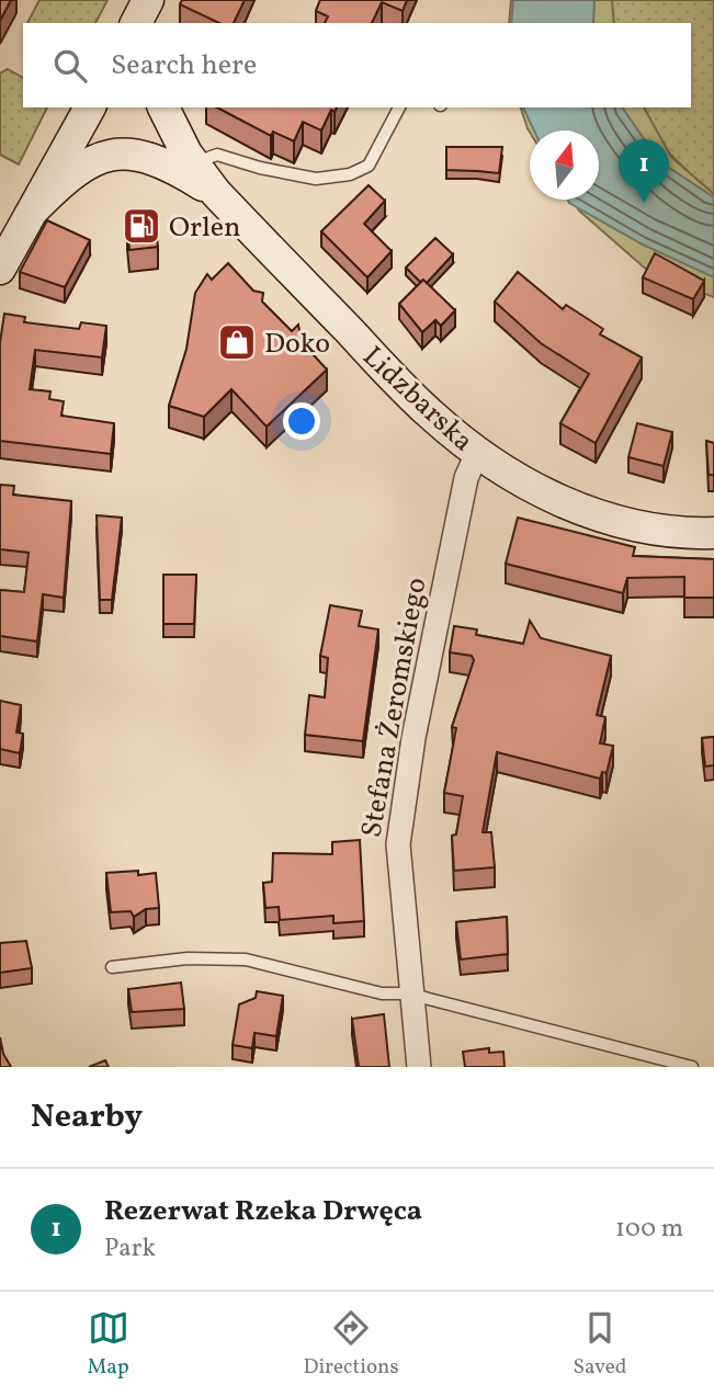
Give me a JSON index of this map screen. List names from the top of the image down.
{
  "streets": {
    "main road": ["Lidzbarska"],
    "street": ["Stefana Żeromskiego"]
  },
  "crossings": [
    ["Lidzbarska", "Stefana Żeromskiego"]
  ],
  "places": {
    "fuel station": ["Orlen"],
    "shop": ["Doko"]
  },
  "north": "top",
  "page": {
    "search": "Search here",
    "pins": "1",
    "heading": "Nearby",
    "list": [
      {
        "mark": "1",
        "name": "Rezerwat Rzeka Drwęca",
        "note": "Park",
        "value": "100 m"
      }
    ],
    "nav": ["Map", "Directions", "Saved"]
  }
}
